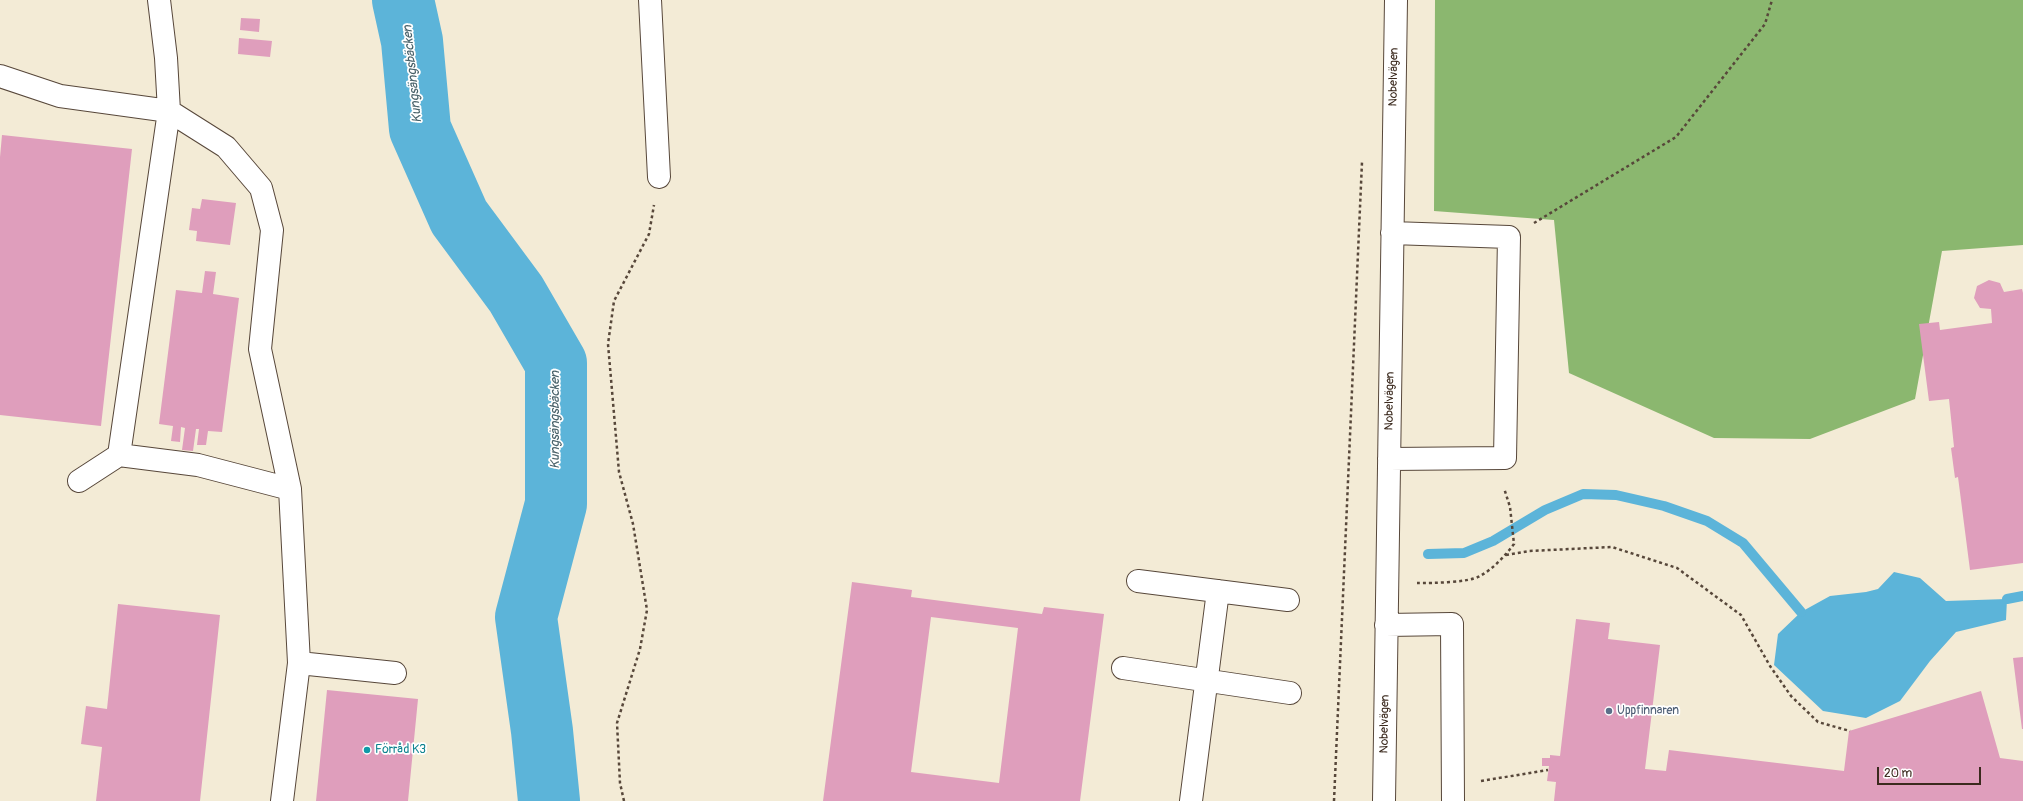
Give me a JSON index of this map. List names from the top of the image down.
{
  "streets": {
    "street": ["Nobelvägen"]
  },
  "water": ["Kungsängsbäcken"],
  "places": ["Uppfinnaren", "Förråd K3"],
  "scale_bar": "20 m"
}
